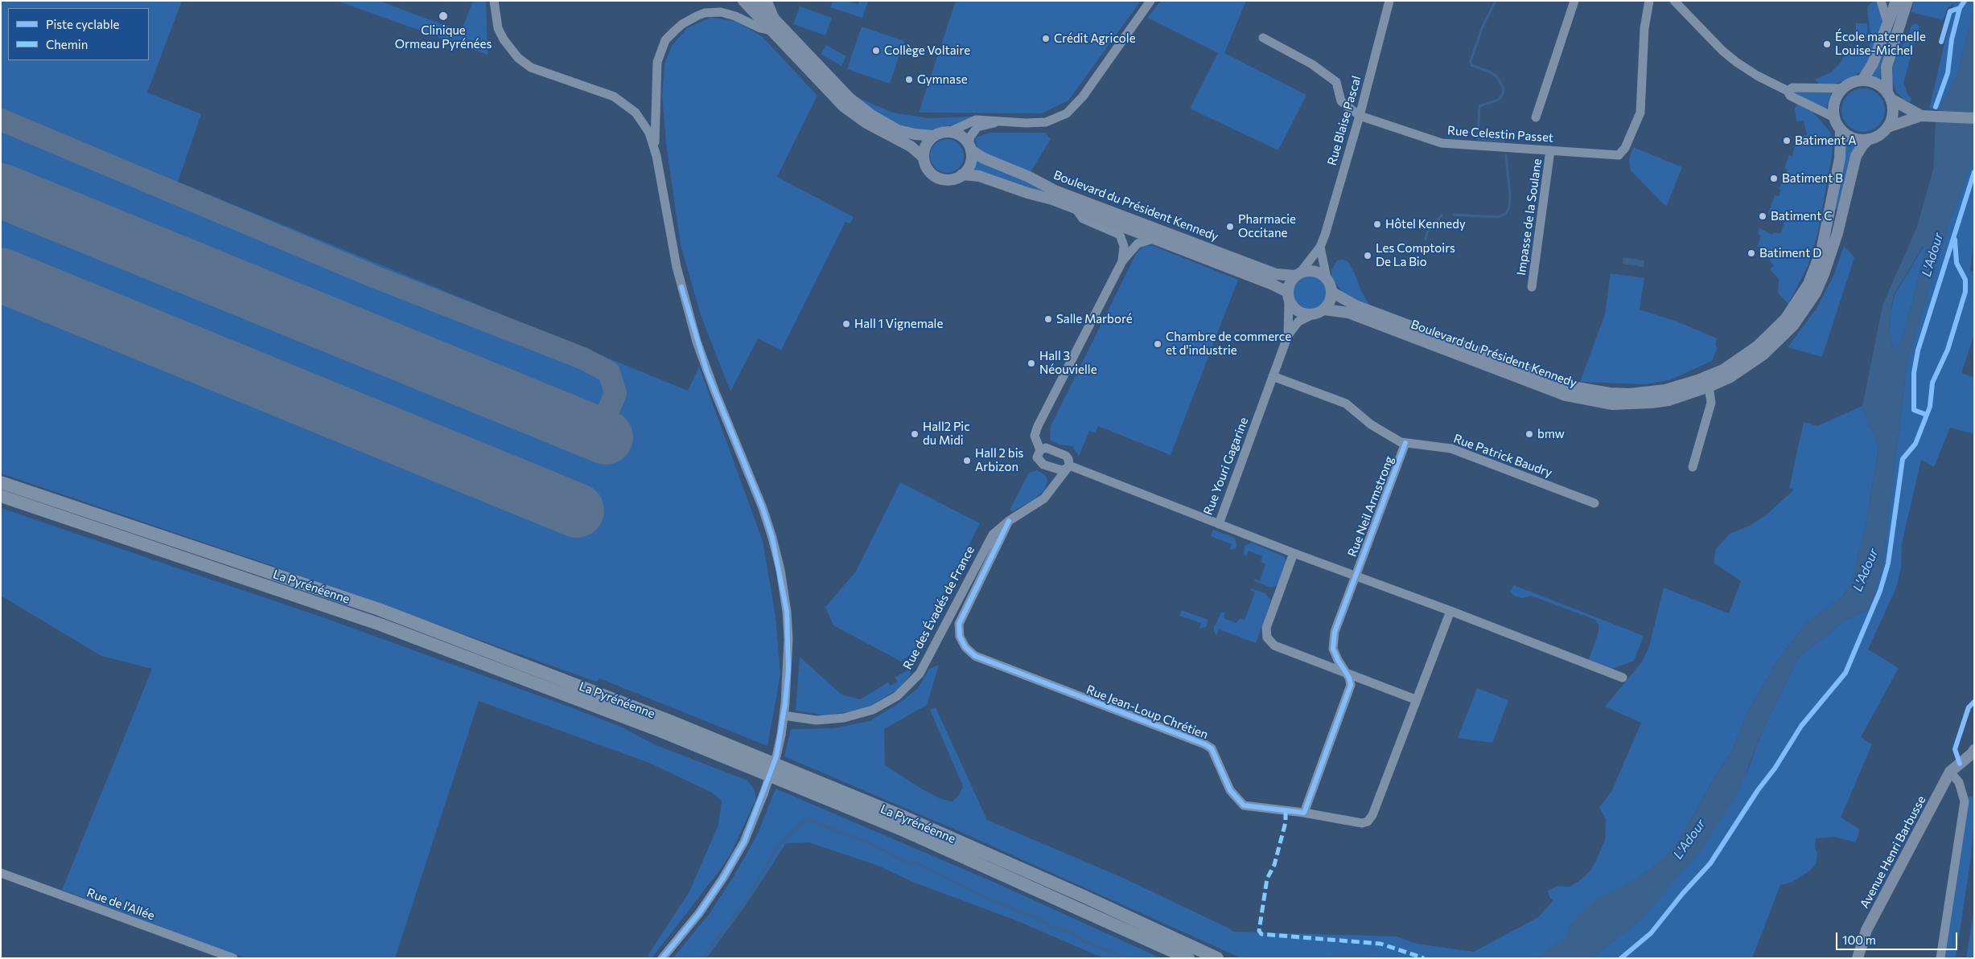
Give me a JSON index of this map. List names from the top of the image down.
{
  "streets": {
    "highway": ["La Pyrénéenne"],
    "main road": ["Boulevard du Président Kennedy", "Avenue Henri Barbusse"],
    "street": [
      "Rue Blaise Pascal",
      "Rue Celestin Passet",
      "Impasse de la Soulane",
      "Rue Patrick Baudry",
      "Rue Youri Gagarine",
      "Rue Neil Armstrong",
      "Rue des Évadés de France",
      "Rue Jean-Loup Chrétien",
      "Rue de l'Allée"
    ]
  },
  "crossings": [
    ["Rue Blaise Pascal", "Rue Celestin Passet"],
    ["Rue Blaise Pascal", "Boulevard du Président Kennedy"],
    ["Rue Blaise Pascal", "Rue Youri Gagarine"],
    ["Rue Celestin Passet", "Impasse de la Soulane"],
    ["Boulevard du Président Kennedy", "Rue Youri Gagarine"],
    ["Rue Patrick Baudry", "Rue Youri Gagarine"],
    ["Rue Patrick Baudry", "Rue Neil Armstrong"],
    ["Rue Youri Gagarine", "Rue Neil Armstrong"],
    ["Rue Youri Gagarine", "Rue des Évadés de France"],
    ["Rue des Évadés de France", "Rue Jean-Loup Chrétien"]
  ],
  "water": ["L'Adour"],
  "places": [
    "Clinique Ormeau Pyrénées",
    "Crédit Agricole",
    "École maternelle Louise-Michel",
    "Collège Voltaire",
    "Gymnase",
    "Batiment A",
    "Batiment B",
    "Batiment C",
    "Hôtel Kennedy",
    "Pharmacie Occitane",
    "Batiment D",
    "Les Comptoirs De La Bio",
    "Salle Marboré",
    "Hall 1 Vignemale",
    "Chambre de commerce et d'industrie",
    "Hall 3 Néouvielle",
    "Hall2 Pic du Midi",
    "bmw",
    "Hall 2 bis Arbizon"
  ],
  "legend": ["Piste cyclable", "Chemin"],
  "scale_bar": "100 m"
}
